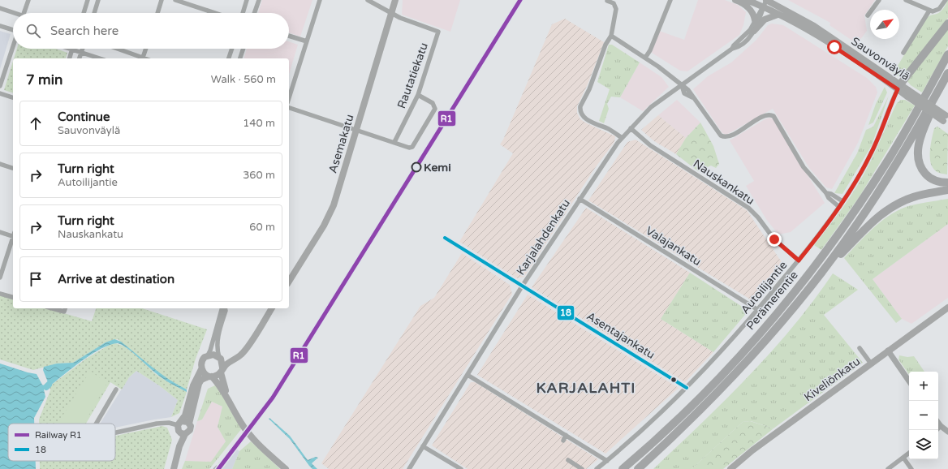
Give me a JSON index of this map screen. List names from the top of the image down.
{
  "streets": {
    "highway": ["Perämerentie"],
    "main road": ["Sauvonväylä", "Asemakatu", "Kiveliönkatu"],
    "street": [
      "Rautatiekatu",
      "Nauskankatu",
      "Karjalahdenkatu",
      "Valajankatu",
      "Autoilijantie",
      "Asentajankatu"
    ]
  },
  "crossings": [
    ["Sauvonväylä", "Autoilijantie"],
    ["Rautatiekatu", "Asemakatu"],
    ["Nauskankatu", "Karjalahdenkatu"],
    ["Nauskankatu", "Autoilijantie"],
    ["Karjalahdenkatu", "Valajankatu"],
    ["Karjalahdenkatu", "Asentajankatu"],
    ["Valajankatu", "Autoilijantie"],
    ["Autoilijantie", "Asentajankatu"]
  ],
  "districts": ["KARJALAHTI"],
  "places": ["Kemi"],
  "lines": ["rail line R1", "transit line 18"],
  "legend": ["Railway R1", "18"],
  "north": "top right",
  "page": {
    "search": "Search here",
    "heading": ["7 min", "Walk · 560 m"],
    "list": [
      ["Continue", "Sauvonväylä", "140 m"],
      ["Turn right", "Autoilijantie", "360 m"],
      ["Turn right", "Nauskankatu", "60 m"],
      "Arrive at destination"
    ],
    "map_buttons": ["+", "−"]
  }
}
